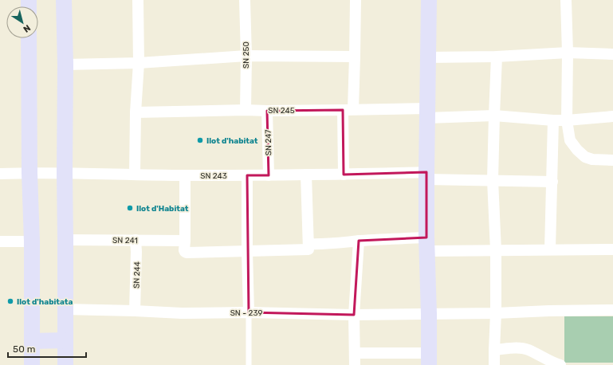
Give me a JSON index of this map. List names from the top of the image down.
{
  "streets": {
    "street": [
      "SN 250",
      "SN 245",
      "SN 247",
      "SN 243",
      "SN 241",
      "SN 244",
      "SN - 239"
    ]
  },
  "crossings": [
    ["SN 250", "SN 245"],
    ["SN 245", "SN 247"],
    ["SN 247", "SN 243"],
    ["SN 241", "SN 244"],
    ["SN 244", "SN - 239"]
  ],
  "places": ["Ilot d'habitat", "Ilot d'Habitat", "Ilot d'habitata"],
  "scale_bar": "50 m",
  "north": "bottom right"
}
